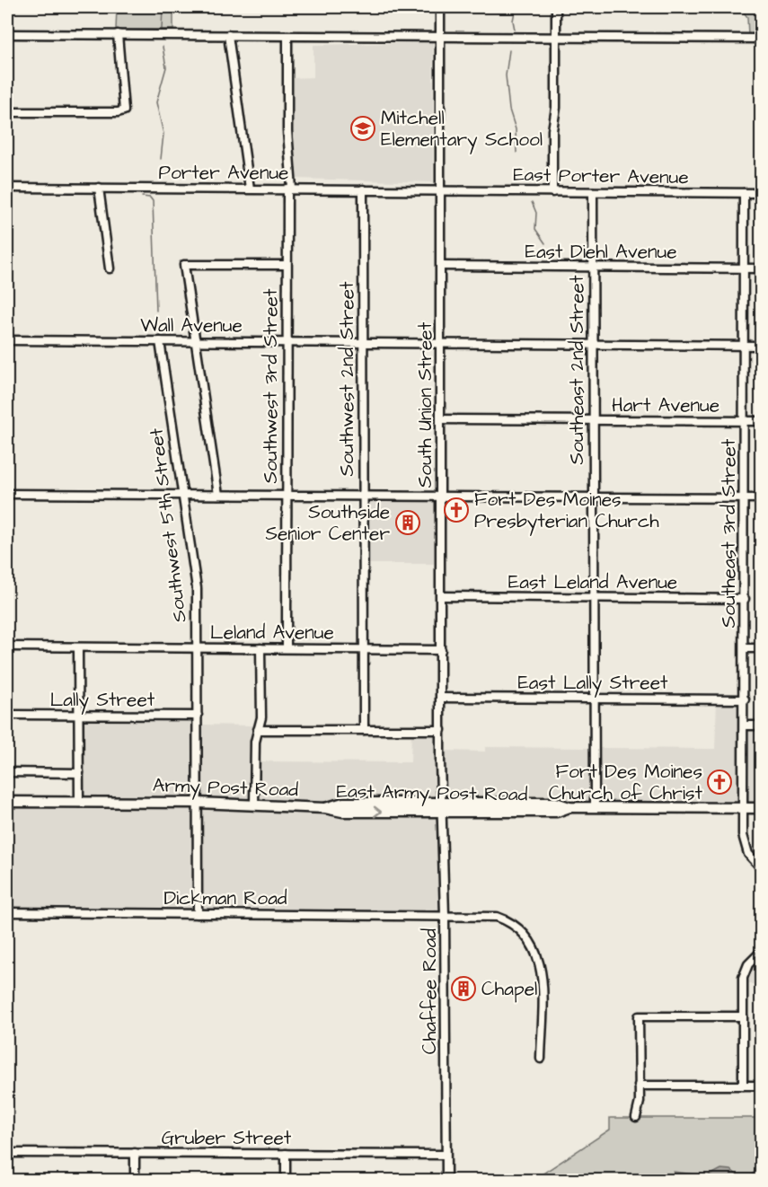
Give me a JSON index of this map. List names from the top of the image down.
{
  "streets": {
    "main road": ["Army Post Road", "East Army Post Road"],
    "street": [
      "Porter Avenue",
      "East Porter Avenue",
      "East Diehl Avenue",
      "Wall Avenue",
      "Southeast 2nd Street",
      "Southwest 2nd Street",
      "Southwest 3rd Street",
      "South Union Street",
      "Hart Avenue",
      "Southwest 5th Street",
      "Southeast 3rd Street",
      "East Leland Avenue",
      "Leland Avenue",
      "East Lally Street",
      "Lally Street",
      "Dickman Road",
      "Chaffee Road",
      "Gruber Street"
    ]
  },
  "crossings": [
    ["Porter Avenue", "East Porter Avenue"],
    ["Porter Avenue", "Southwest 2nd Street"],
    ["Porter Avenue", "Southwest 3rd Street"],
    ["Porter Avenue", "South Union Street"],
    ["East Porter Avenue", "Southeast 2nd Street"],
    ["East Porter Avenue", "South Union Street"],
    ["East Porter Avenue", "Southeast 3rd Street"],
    ["East Diehl Avenue", "Southeast 2nd Street"],
    ["East Diehl Avenue", "South Union Street"],
    ["East Diehl Avenue", "Southeast 3rd Street"],
    ["Wall Avenue", "Southeast 2nd Street"],
    ["Wall Avenue", "Southwest 2nd Street"],
    ["Wall Avenue", "Southwest 3rd Street"],
    ["Wall Avenue", "South Union Street"],
    ["Wall Avenue", "Southwest 5th Street"],
    ["Wall Avenue", "Southeast 3rd Street"],
    ["Southeast 2nd Street", "Hart Avenue"],
    ["Southeast 2nd Street", "East Leland Avenue"],
    ["Southeast 2nd Street", "East Lally Street"],
    ["Southeast 2nd Street", "East Army Post Road"],
    ["Southwest 2nd Street", "Leland Avenue"],
    ["Southwest 3rd Street", "Leland Avenue"],
    ["South Union Street", "Hart Avenue"],
    ["South Union Street", "East Leland Avenue"],
    ["South Union Street", "Leland Avenue"],
    ["South Union Street", "East Lally Street"],
    ["South Union Street", "Army Post Road"],
    ["South Union Street", "East Army Post Road"],
    ["South Union Street", "Chaffee Road"],
    ["Hart Avenue", "Southeast 3rd Street"],
    ["Southwest 5th Street", "Leland Avenue"],
    ["Southwest 5th Street", "Lally Street"],
    ["Southwest 5th Street", "Army Post Road"],
    ["Southwest 5th Street", "Dickman Road"],
    ["Southeast 3rd Street", "East Leland Avenue"],
    ["Southeast 3rd Street", "East Lally Street"],
    ["Southeast 3rd Street", "East Army Post Road"],
    ["Army Post Road", "East Army Post Road"],
    ["Army Post Road", "Chaffee Road"],
    ["East Army Post Road", "Chaffee Road"],
    ["Dickman Road", "Chaffee Road"],
    ["Chaffee Road", "Gruber Street"]
  ],
  "places": {
    "school or university": ["Mitchell Elementary School"],
    "church": ["Fort Des Moines Presbyterian Church", "Fort Des Moines Church of Christ"],
    "building": ["Southside Senior Center", "Chapel"]
  }
}
